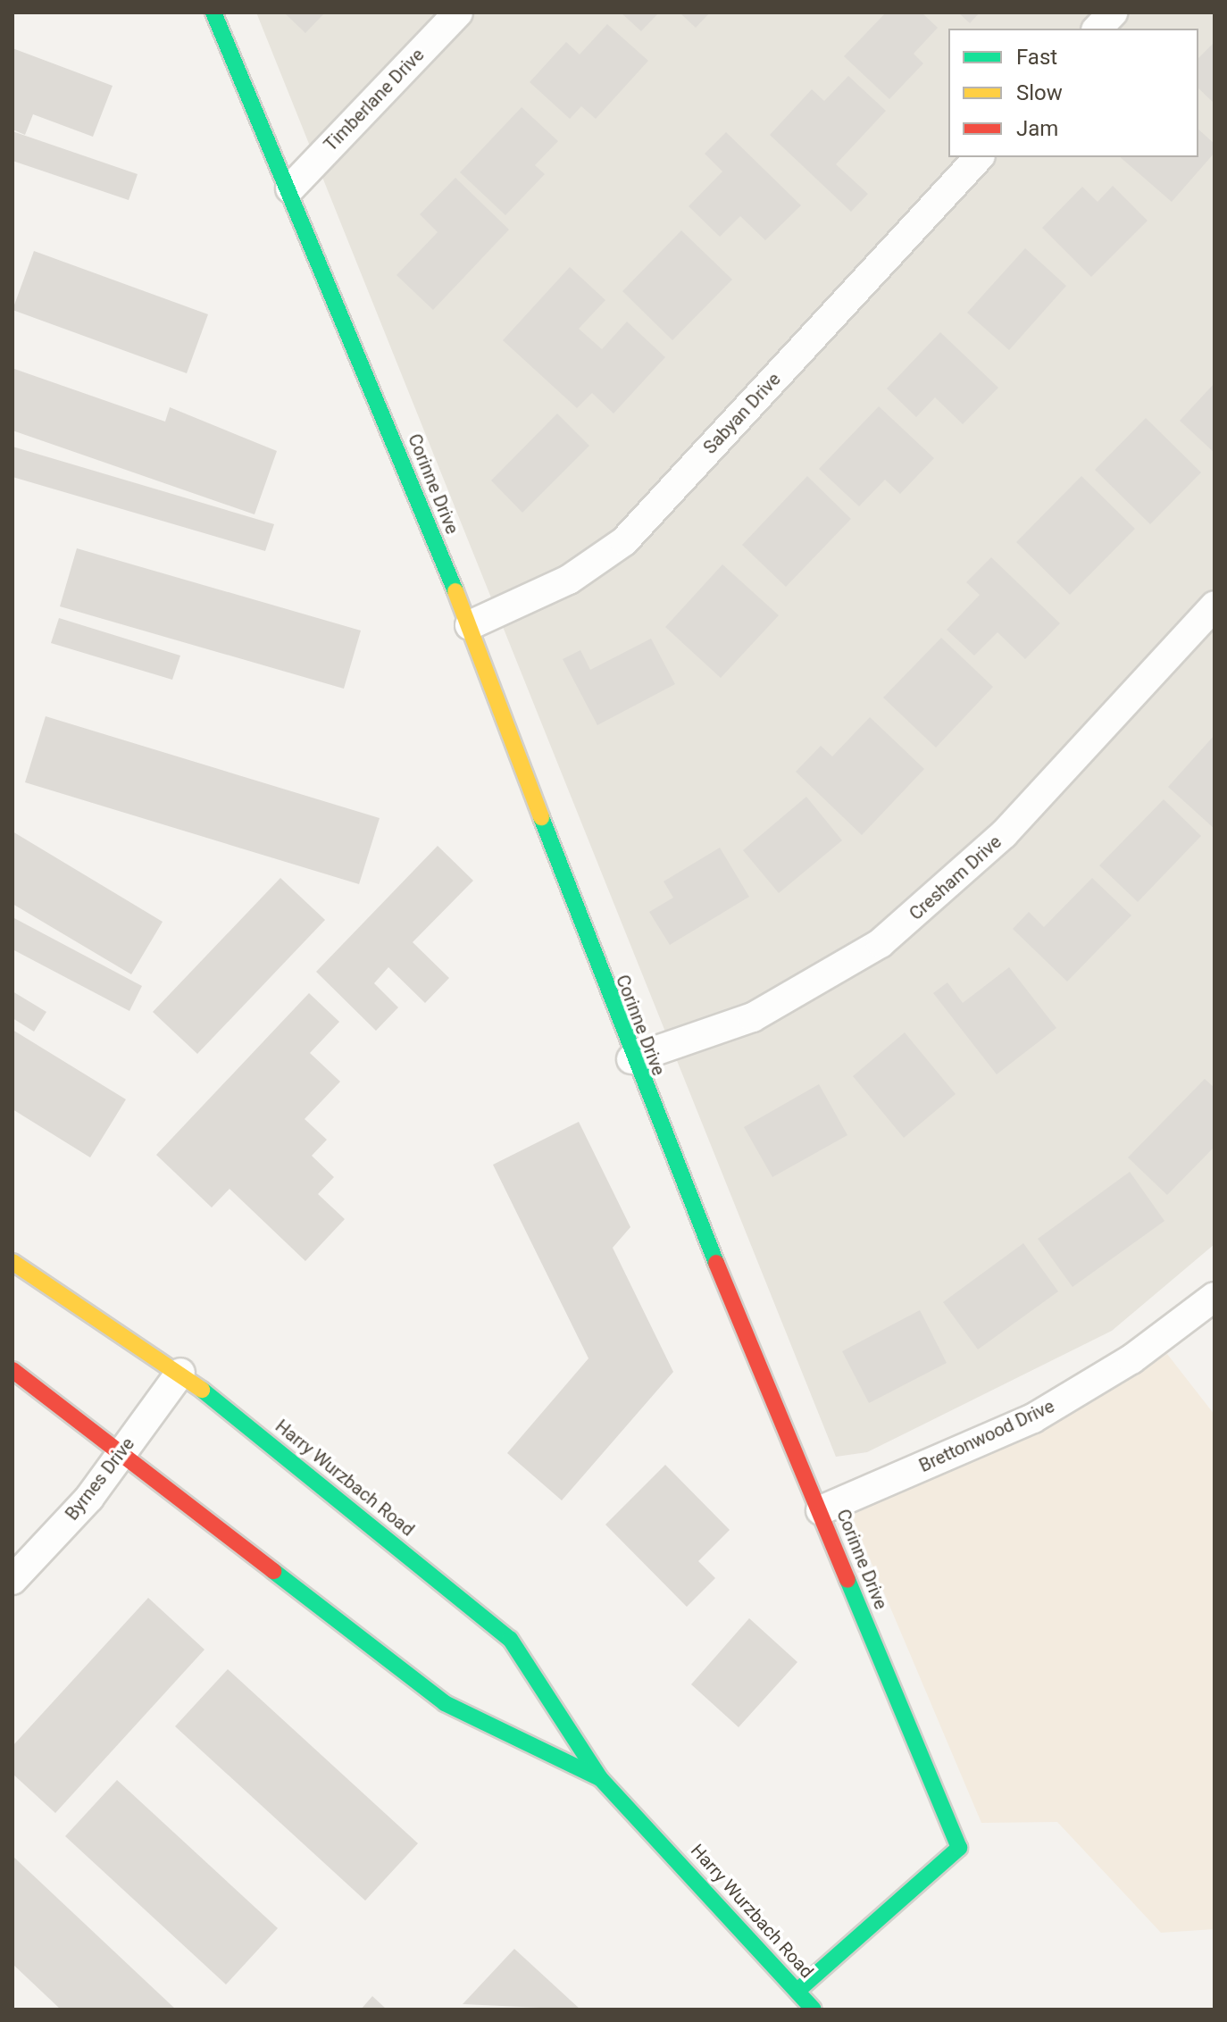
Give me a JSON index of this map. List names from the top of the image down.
{
  "streets": {
    "street": [
      "Timberlane Drive",
      "Sabyan Drive",
      "Corinne Drive",
      "Cresham Drive",
      "Brettonwood Drive",
      "Harry Wurzbach Road",
      "Byrnes Drive"
    ]
  },
  "crossings": [
    ["Timberlane Drive", "Corinne Drive"],
    ["Sabyan Drive", "Corinne Drive"],
    ["Corinne Drive", "Cresham Drive"],
    ["Corinne Drive", "Brettonwood Drive"],
    ["Corinne Drive", "Harry Wurzbach Road"],
    ["Harry Wurzbach Road", "Byrnes Drive"]
  ],
  "legend": ["Fast", "Slow", "Jam"]
}
